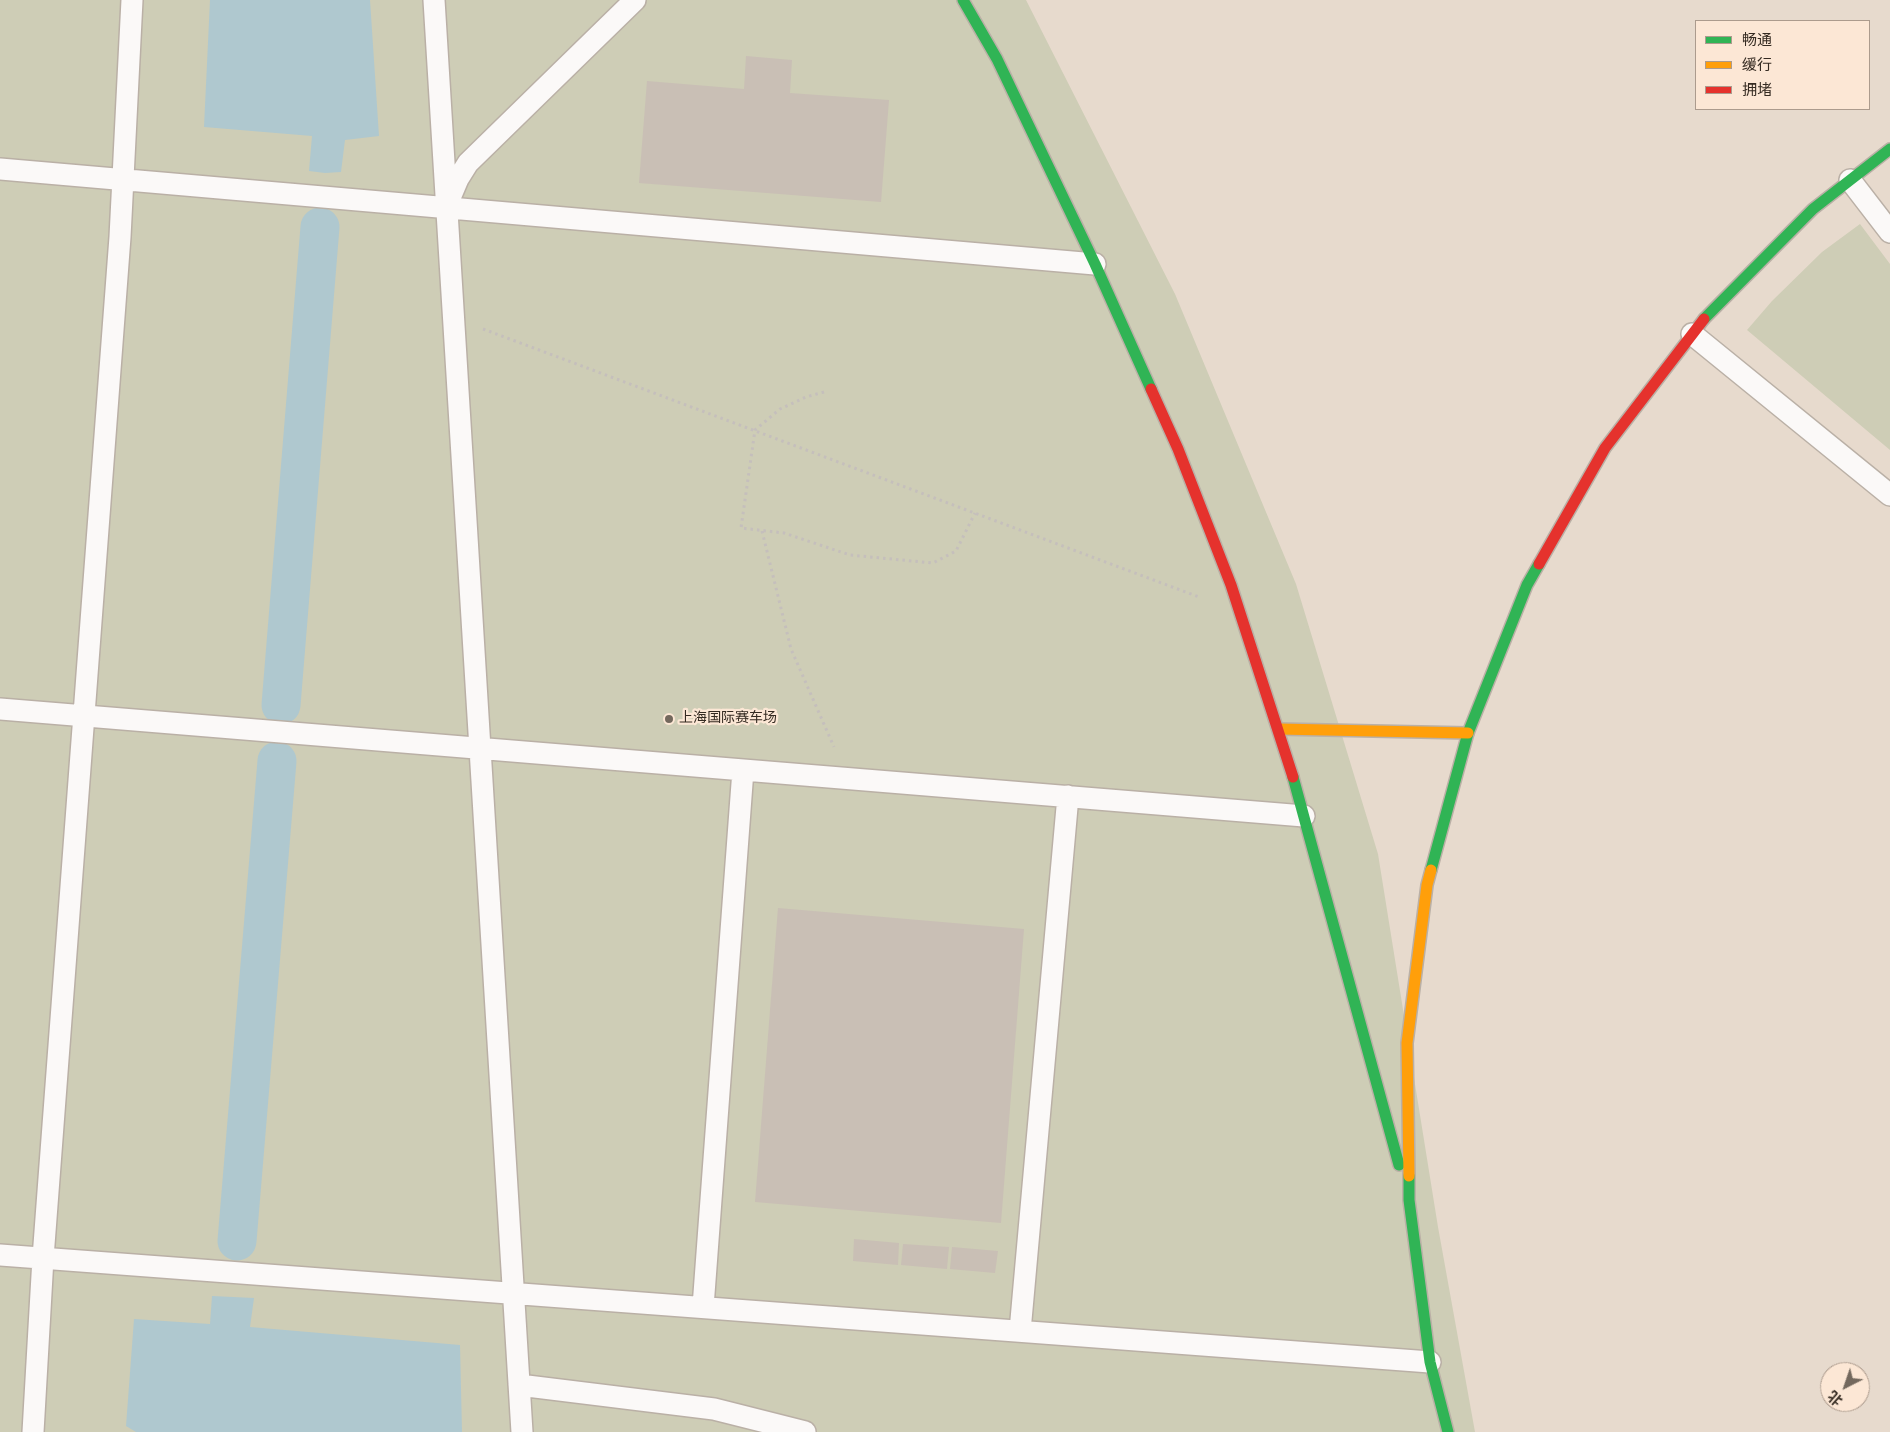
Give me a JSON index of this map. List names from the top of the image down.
{
  "places": ["上海国际赛车场"],
  "legend": ["畅通", "缓行", "拥堵"],
  "north": "bottom left"
}
